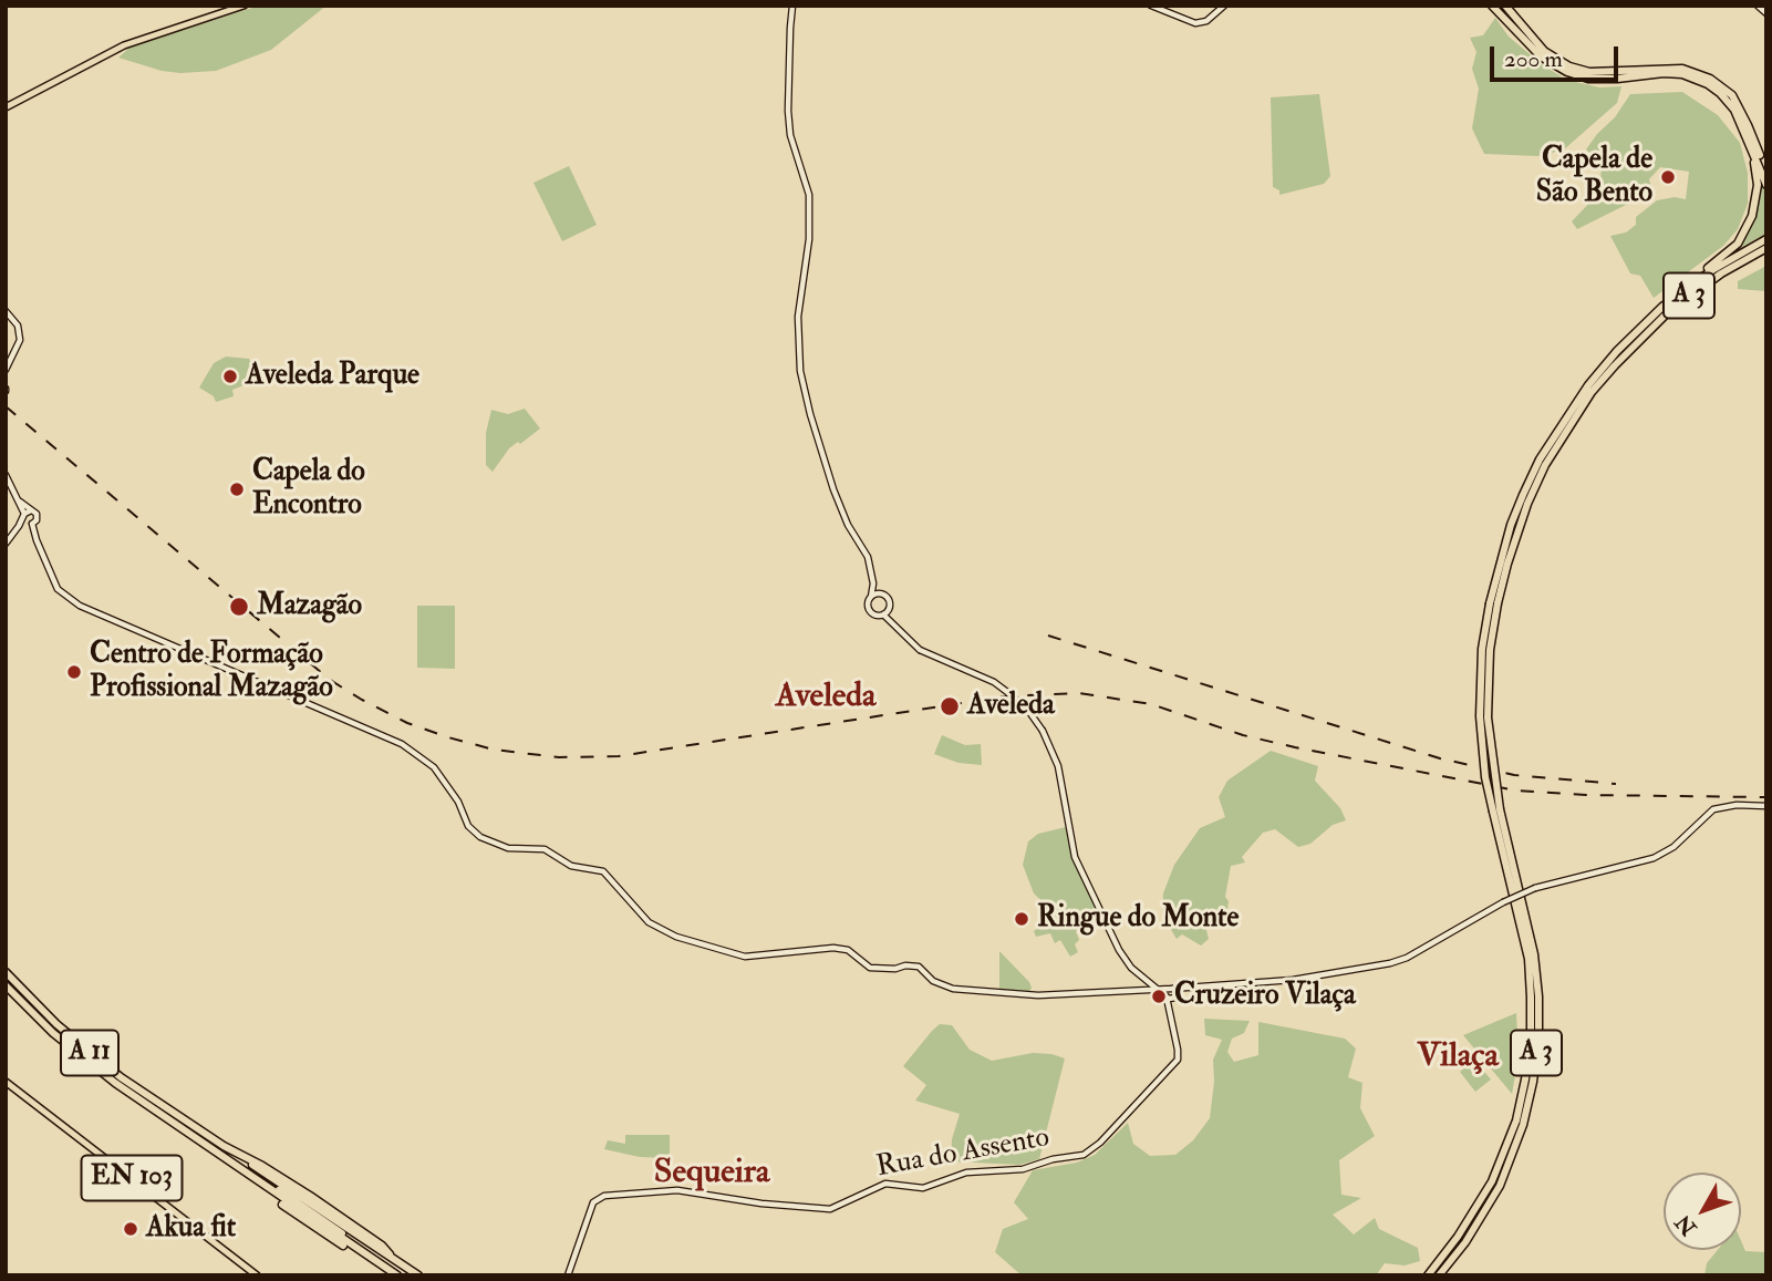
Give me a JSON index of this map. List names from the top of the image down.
{
  "streets": {
    "highway": ["A 3", "A 11"],
    "main road": ["EN 103"],
    "street": ["Rua do Assento"]
  },
  "districts": ["Aveleda", "Vilaça", "Sequeira"],
  "places": [
    "Capela de São Bento",
    "Aveleda Parque",
    "Capela do Encontro",
    "Mazagão",
    "Centro de Formação Profissional Mazagão",
    "Aveleda",
    "Ringue do Monte",
    "Cruzeiro Vilaça",
    "Akua fit"
  ],
  "scale_bar": "200 m",
  "north": "bottom left"
}
